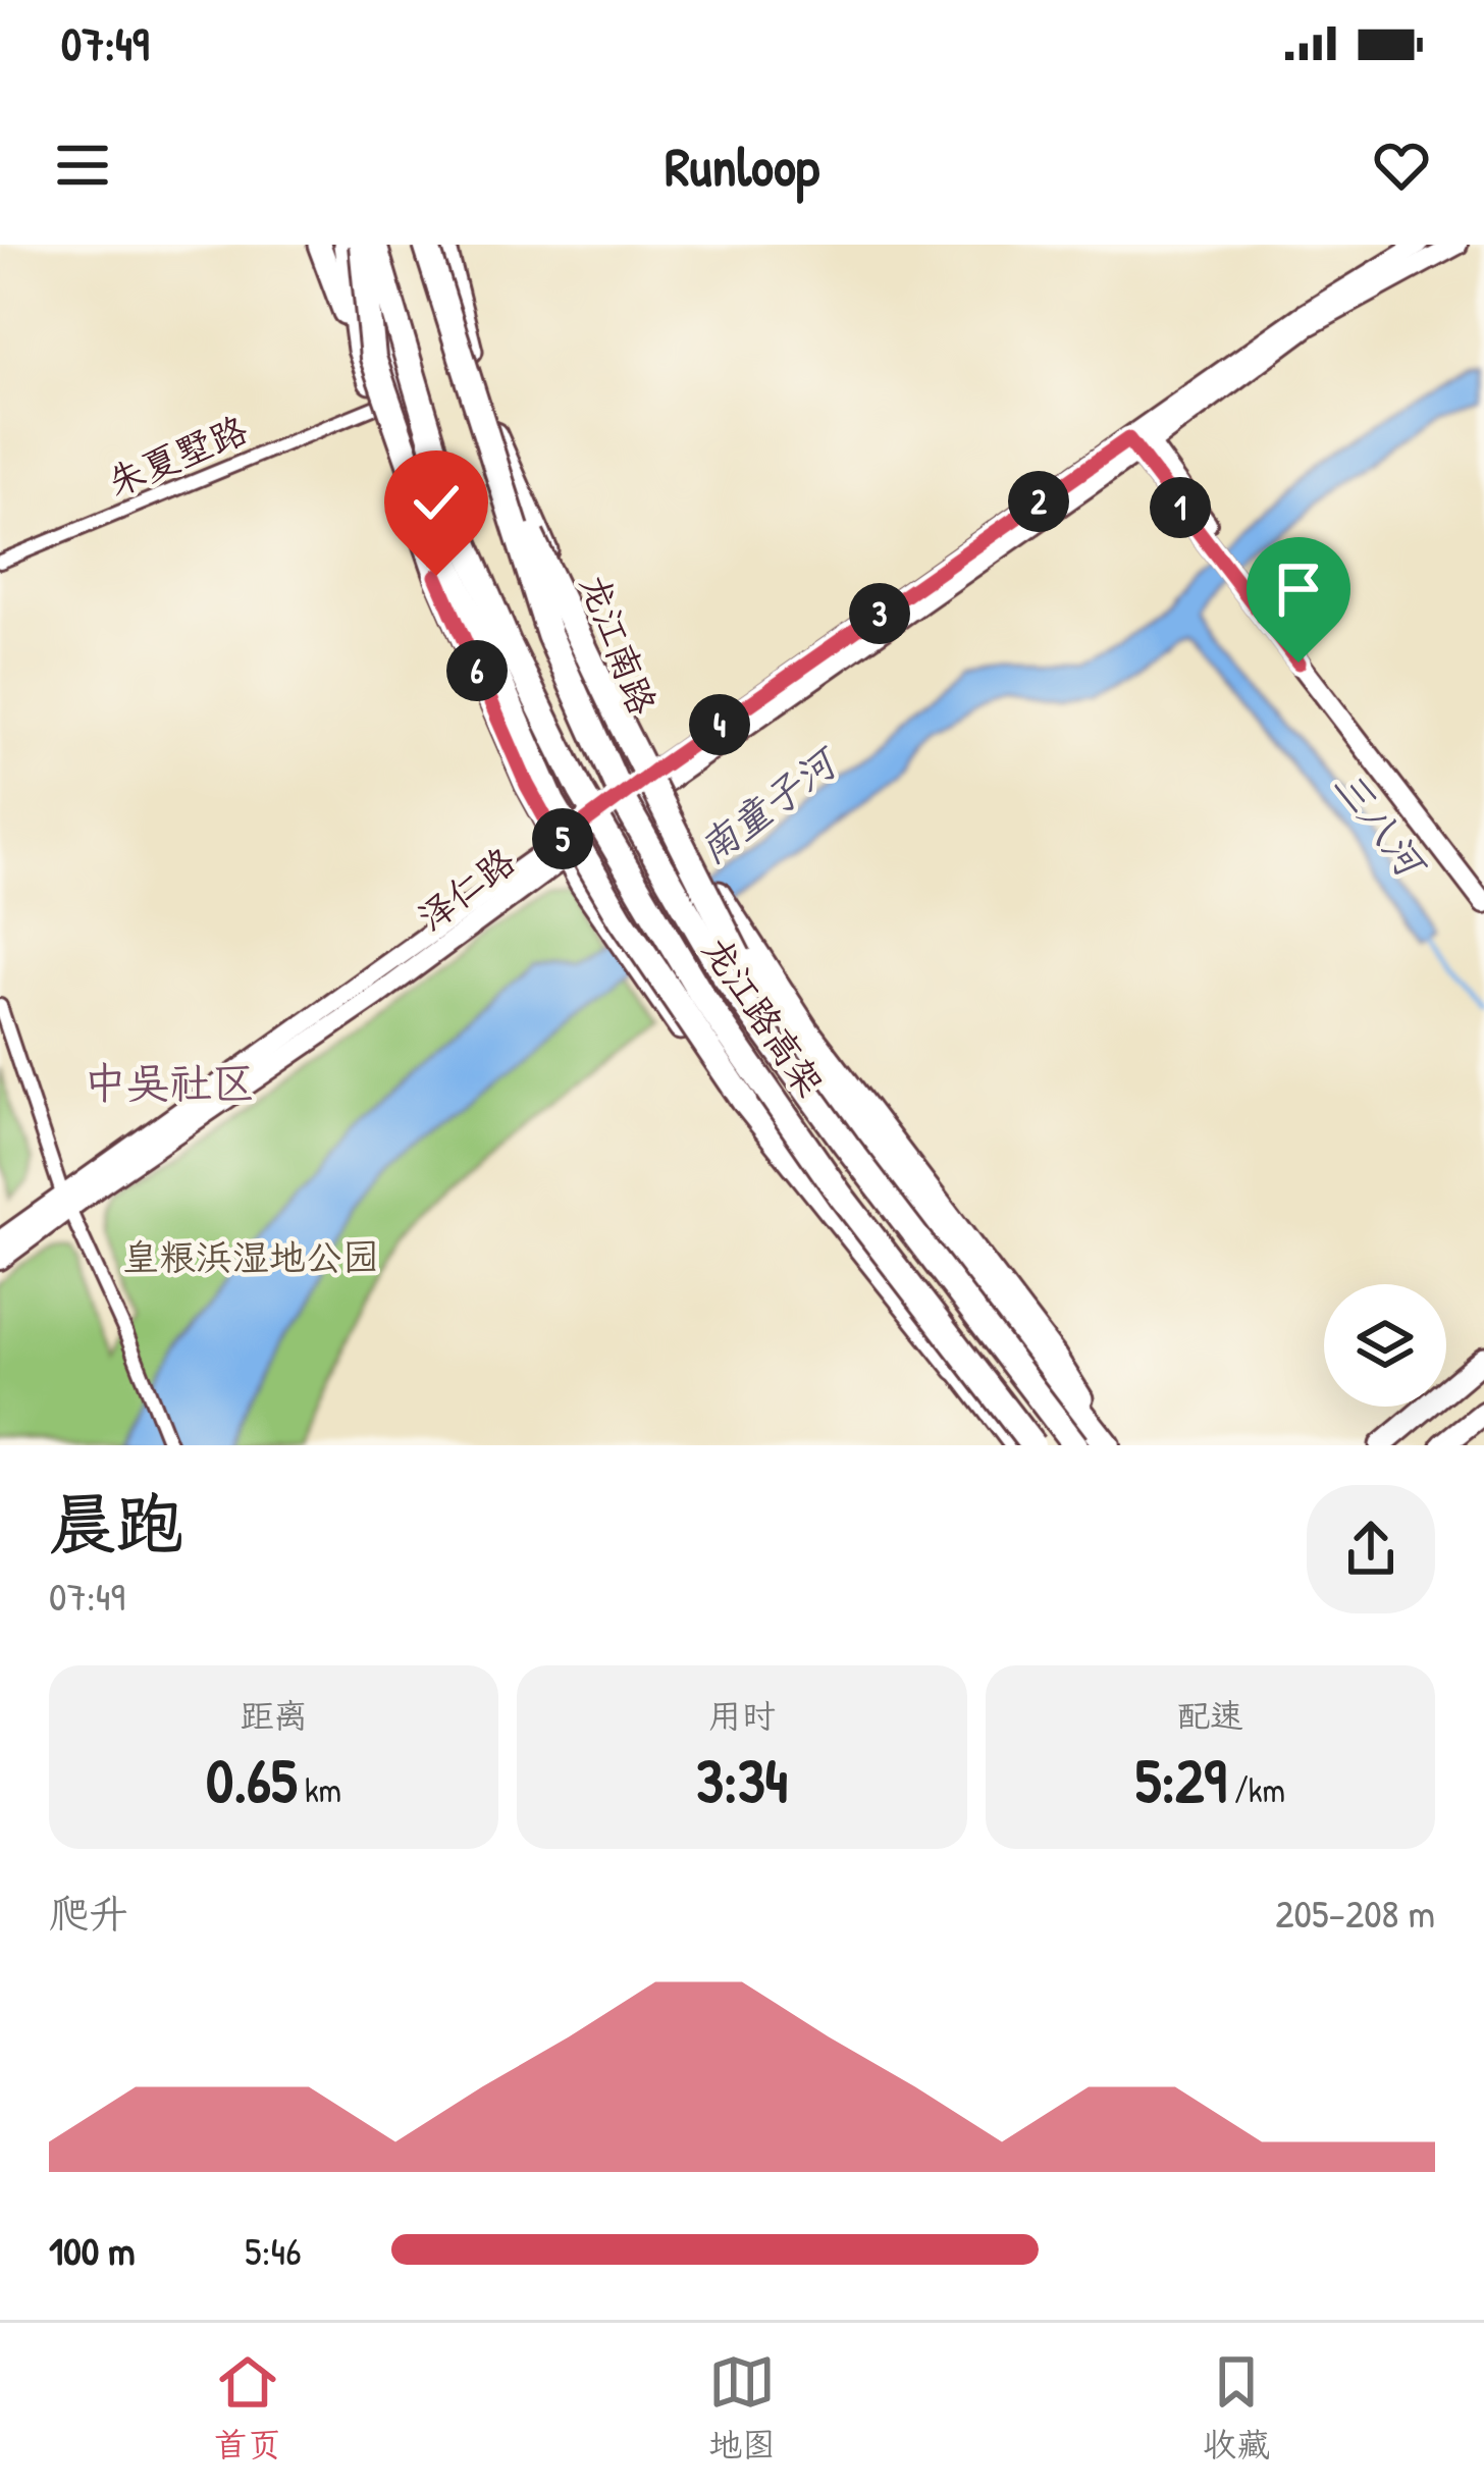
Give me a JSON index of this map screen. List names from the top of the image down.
{
  "streets": {
    "highway": ["龙江路高架"],
    "main road": ["龙江南路"],
    "street": ["朱夏墅路", "泽仁路"]
  },
  "crossings": [
    ["龙江南路", "泽仁路"]
  ],
  "districts": ["中吴社区"],
  "water": ["南童子河", "三八河"],
  "parks": ["皇粮浜湿地公园"],
  "page": {
    "status": "07:49",
    "header": "Runloop",
    "pins": [
      "2",
      "1",
      "3",
      "6",
      "4",
      "5"
    ],
    "heading": ["晨跑", "07:49"],
    "stats": [
      ["距离", "0.65 km"],
      ["用时", "3:34"],
      ["配速", "5:29 /km"]
    ],
    "chart": ["爬升", "205–208 m"],
    "list": [
      {
        "name": "100 m",
        "note": "5:46"
      }
    ],
    "tabs": ["首页", "地图", "收藏"]
  }
}
